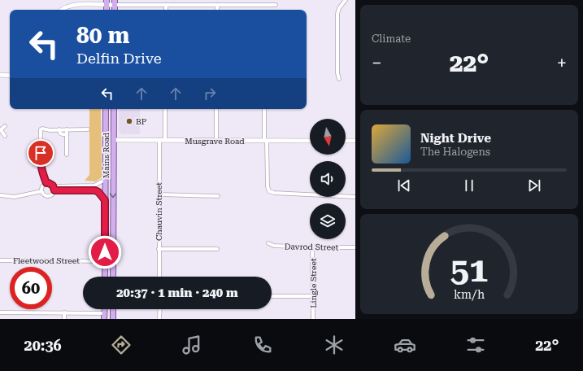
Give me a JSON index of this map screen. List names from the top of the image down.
{
  "streets": {
    "main road": ["Mains Road"],
    "street": [
      "Musgrave Road",
      "Chauvin Street",
      "Davrod Street",
      "Fleetwood Street",
      "Lingle Street"
    ]
  },
  "crossings": [
    ["Musgrave Road", "Mains Road"],
    ["Musgrave Road", "Chauvin Street"],
    ["Mains Road", "Fleetwood Street"],
    ["Davrod Street", "Lingle Street"]
  ],
  "places": ["BP"],
  "north": "bottom",
  "page": {
    "tile": "Climate",
    "turn": ["80 m", "Delfin Drive"],
    "heat": ["−", "22°", "+"],
    "song": ["Night Drive", "The Halogens"],
    "limit": "60",
    "trip": "20:37 · 1 min · 240 m",
    "tabs": ["20:36", "22°"],
    "gauge": ["51", "km/h"]
  }
}
